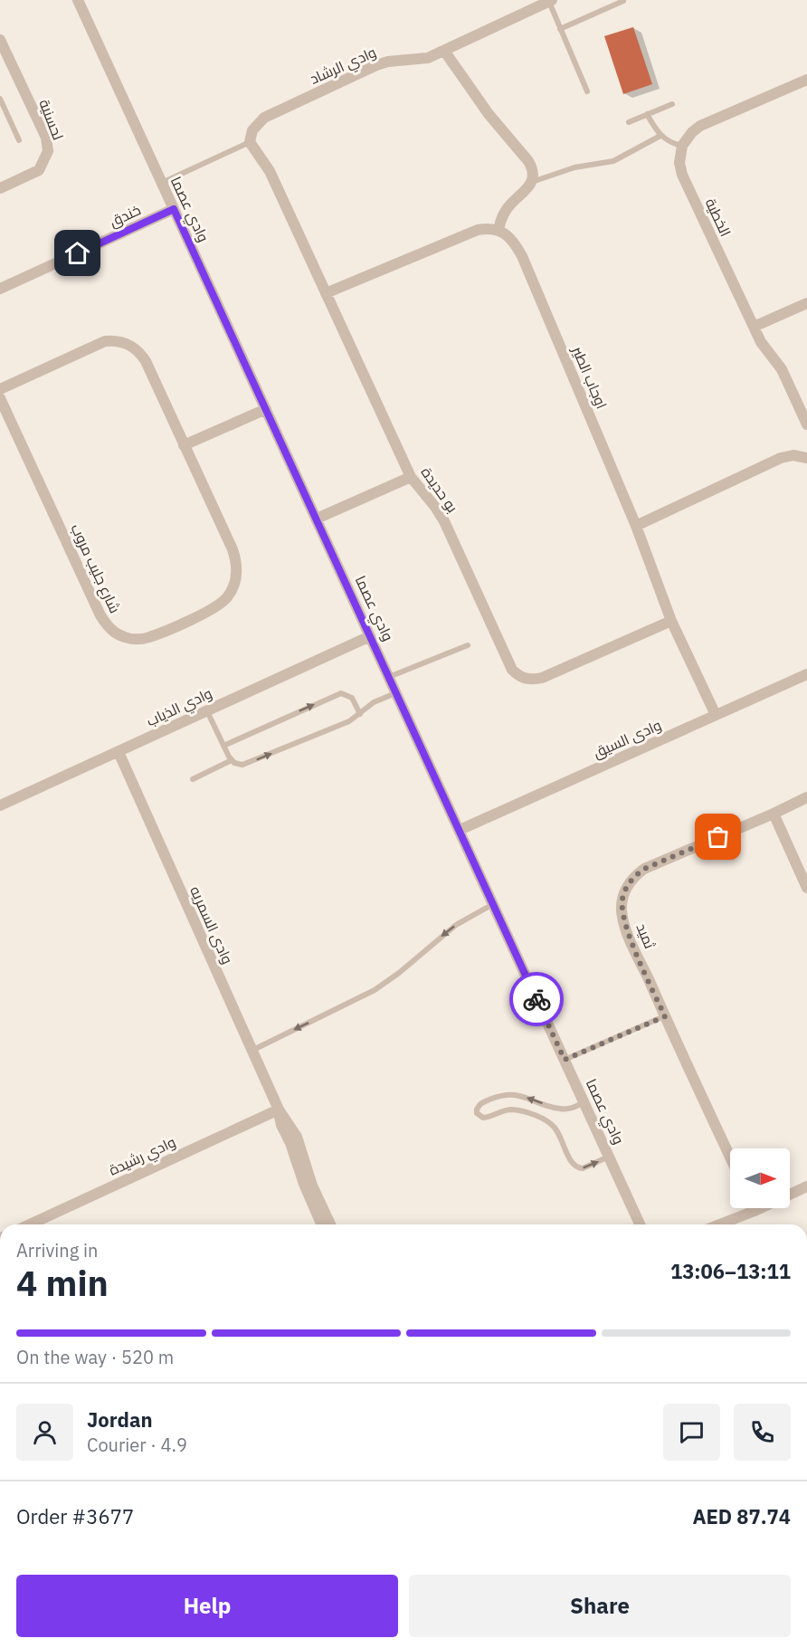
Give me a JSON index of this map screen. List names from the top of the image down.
{
  "streets": {
    "street": [
      "وادي الرشاد",
      "لحسنية",
      "وادي عصما",
      "خندق",
      "الخطية",
      "اوجاب الطير",
      "بو حديدة",
      "شارع جليب مروب",
      "وادي الذياب",
      "وادى السيق",
      "وادى السمريه",
      "ثميد",
      "وادي رشيدة"
    ]
  },
  "crossings": [
    ["وادي الرشاد", "بو حديدة"],
    ["وادي عصما", "خندق"],
    ["وادي عصما", "وادي الذياب"],
    ["وادي عصما", "وادى السيق"],
    ["اوجاب الطير", "بو حديدة"],
    ["اوجاب الطير", "وادى السيق"],
    ["وادي الذياب", "وادى السمريه"],
    ["وادى السمريه", "وادي رشيدة"]
  ],
  "north": "right",
  "page": {
    "heading": ["4 min", "Arriving in", "13:06–13:11"],
    "panel": [
      "Jordan",
      "Courier · 4.9",
      "Order #3677",
      "AED 87.74"
    ],
    "bar": "On the way · 520 m",
    "buttons": ["Help", "Share"]
  }
}
